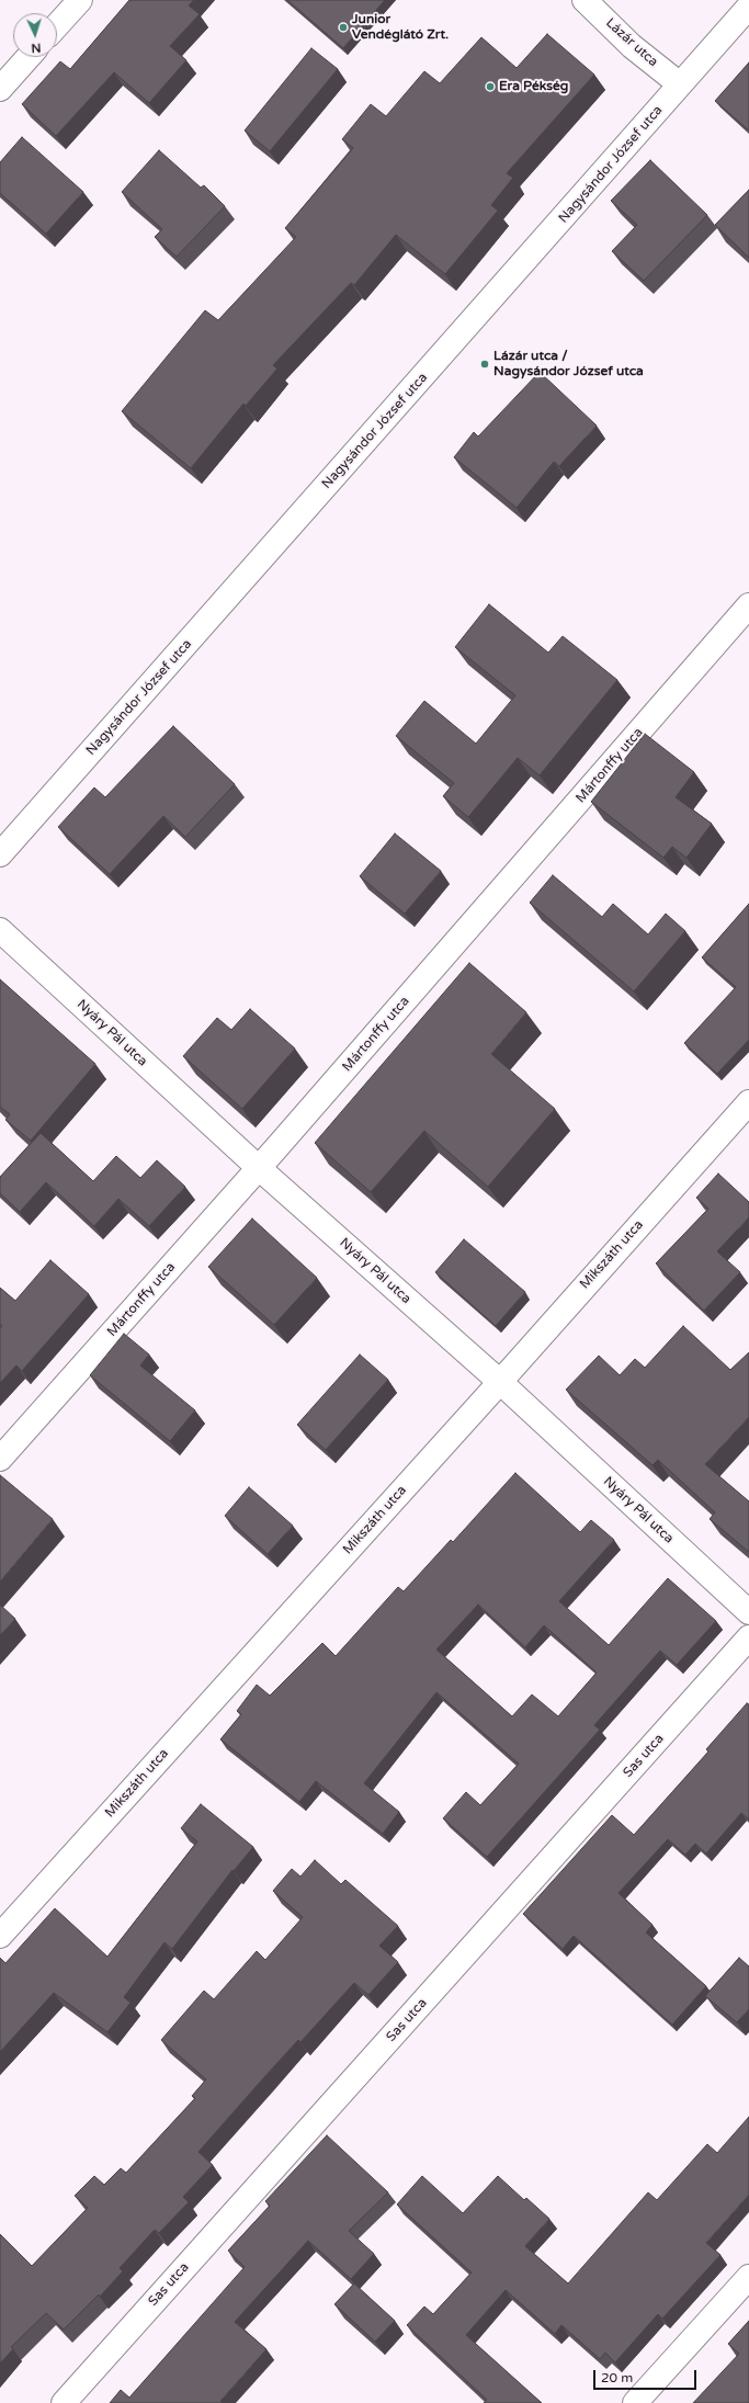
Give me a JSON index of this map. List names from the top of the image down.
{
  "streets": {
    "street": [
      "Lázár utca",
      "Nagysándor József utca",
      "Mártonffy utca",
      "Nyáry Pál utca",
      "Mikszáth utca",
      "Sas utca"
    ]
  },
  "crossings": [
    ["Lázár utca", "Nagysándor József utca"],
    ["Mártonffy utca", "Nyáry Pál utca"],
    ["Nyáry Pál utca", "Mikszáth utca"]
  ],
  "places": ["Junior Vendéglátó Zrt.", "Era Pékség", "Lázár utca / Nagysándor József utca"],
  "scale_bar": "20 m",
  "north": "bottom"
}
